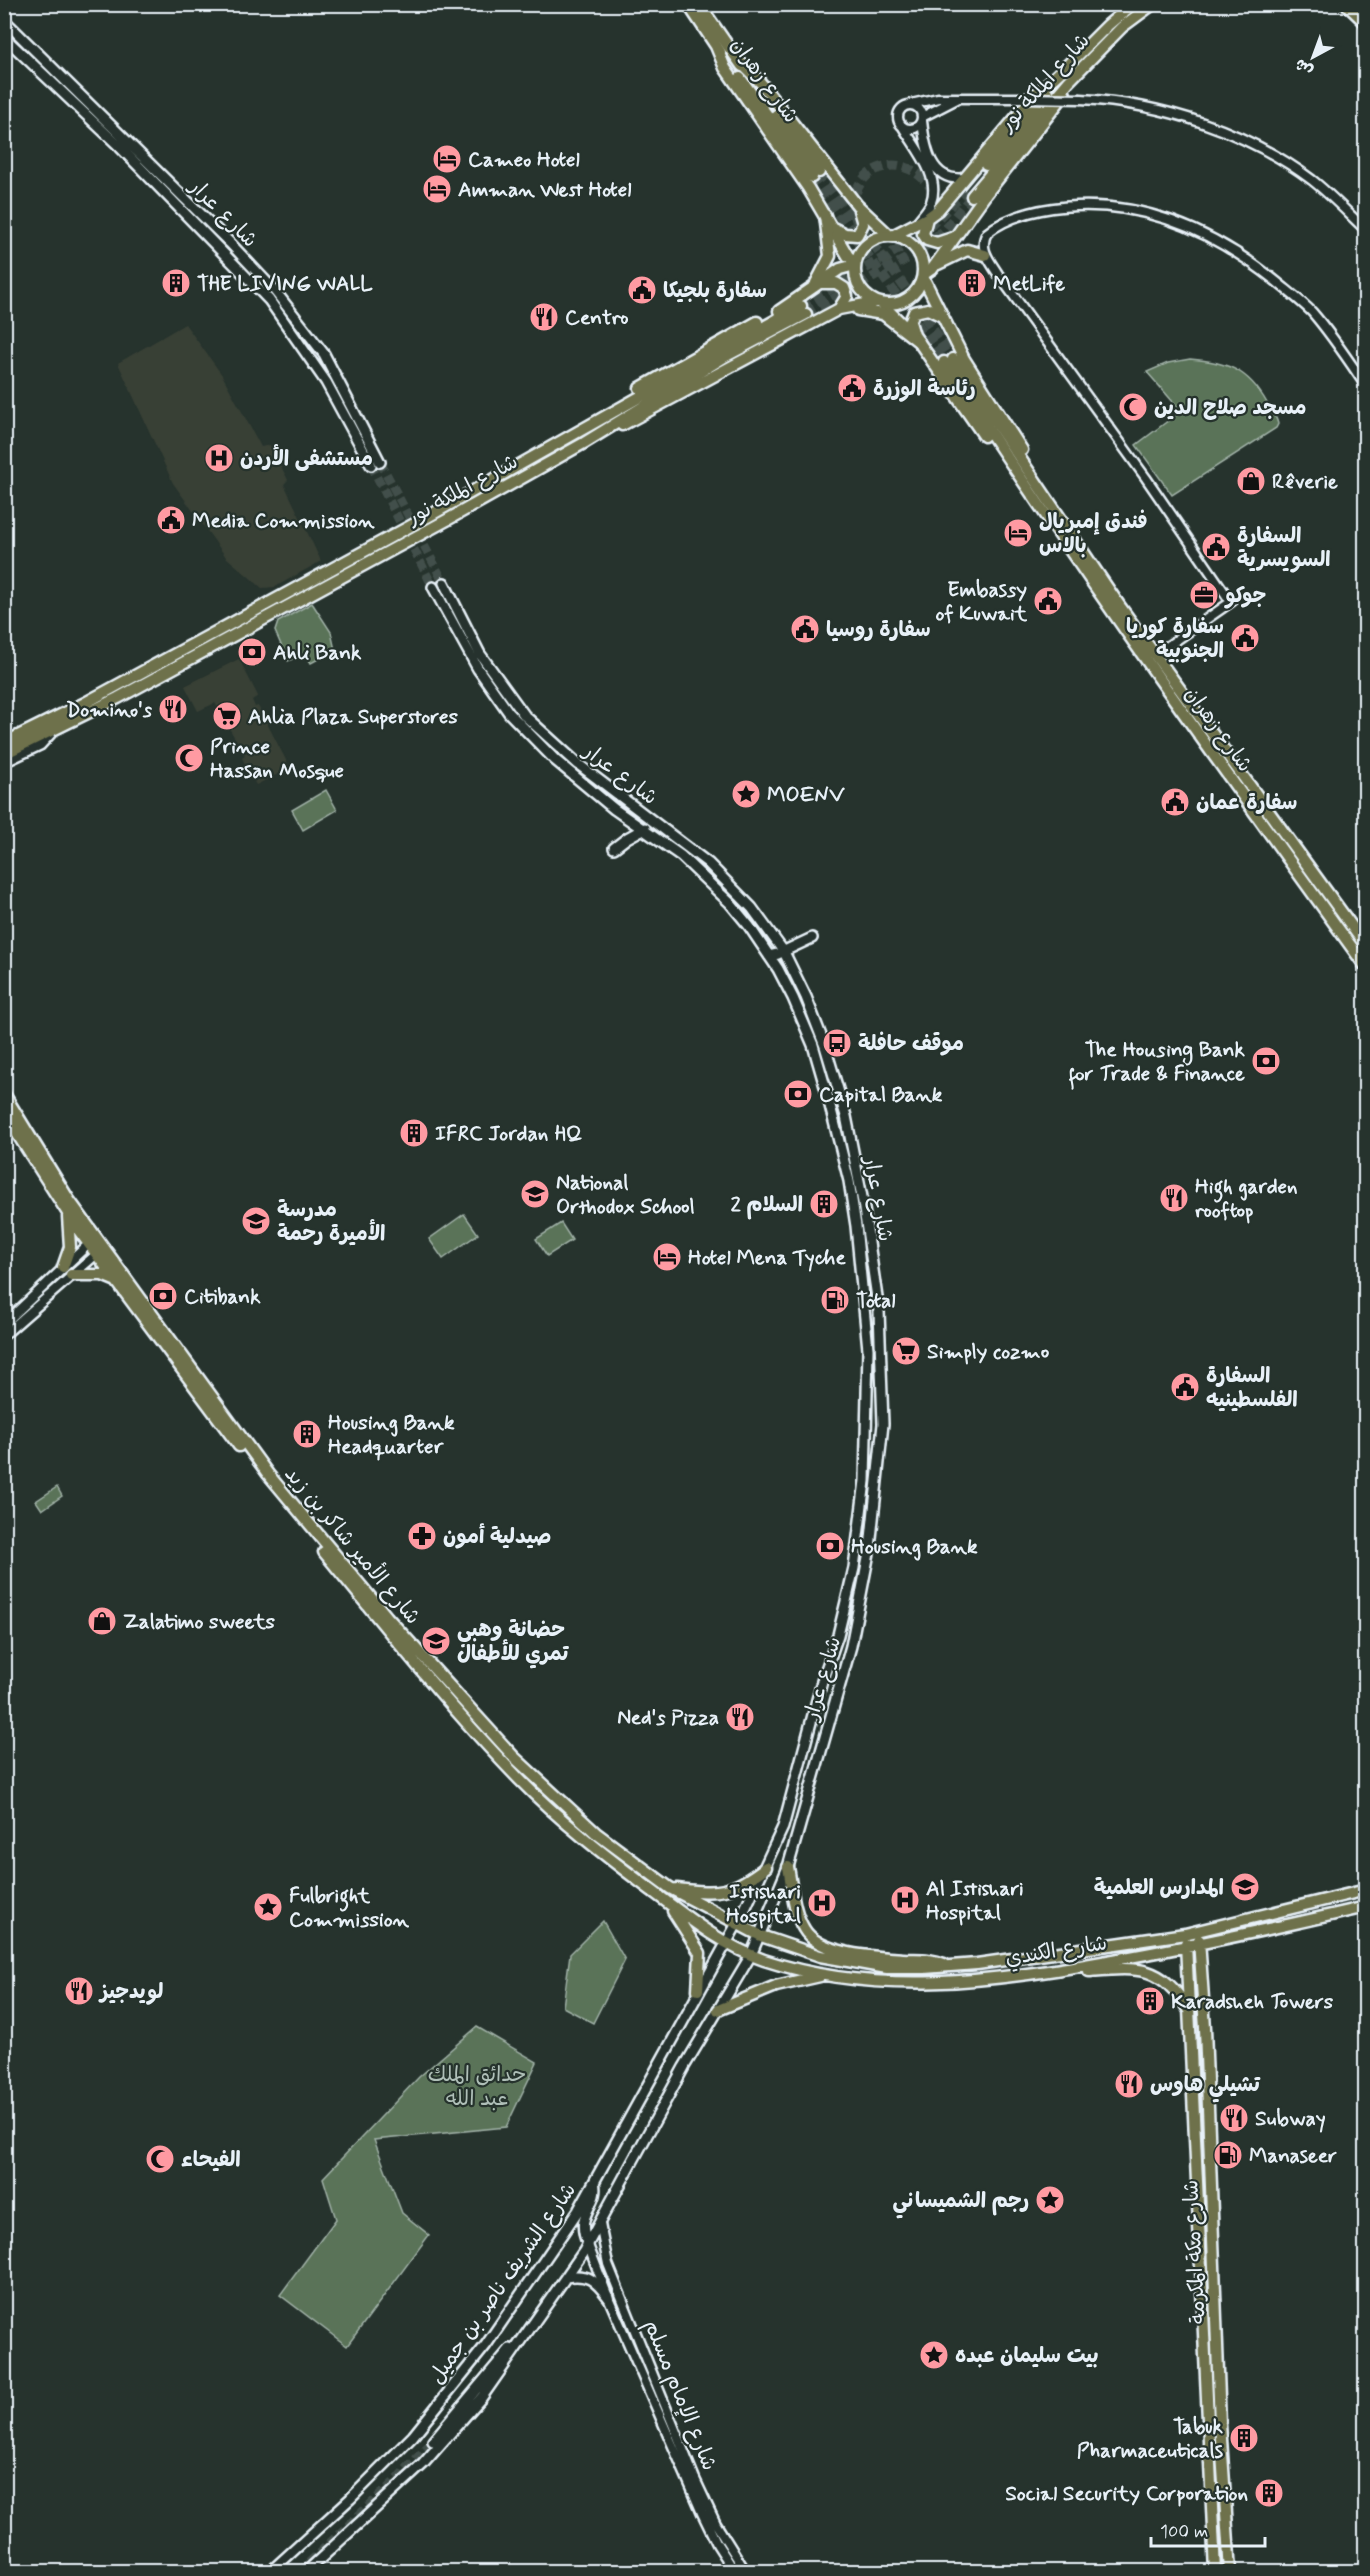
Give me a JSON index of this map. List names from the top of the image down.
{
  "streets": {
    "main road": [
      "شارع زهران",
      "شارع الملكة نور",
      "شارع عرار",
      "شارع الأمير شاكر بن زيد",
      "شارع الكندي",
      "شارع مكة المكرمة",
      "شارع الشريف ناصر بن جميل"
    ],
    "street": ["شارع الإمام مسلم"]
  },
  "crossings": [
    ["شارع عرار", "شارع الأمير شاكر بن زيد"],
    ["شارع عرار", "شارع الكندي"],
    ["شارع عرار", "شارع الشريف ناصر بن جميل"],
    ["شارع الأمير شاكر بن زيد", "شارع الكندي"],
    ["شارع الأمير شاكر بن زيد", "شارع الشريف ناصر بن جميل"],
    ["شارع الكندي", "شارع مكة المكرمة"],
    ["شارع الكندي", "شارع الشريف ناصر بن جميل"],
    ["شارع الشريف ناصر بن جميل", "شارع الإمام مسلم"]
  ],
  "parks": ["حدائق الملك عبد الله"],
  "places": {
    "hotel": [
      "Cameo Hotel",
      "Amman West Hotel",
      "فندق إمبريال بالاس",
      "Hotel Mena Tyche"
    ],
    "building": [
      "THE LIVING WALL",
      "MetLife",
      "IFRC Jordan HQ",
      "السلام 2",
      "Housing Bank Headquarter",
      "Karadsheh Towers",
      "Tabuk Pharmaceuticals",
      "Social Security Corporation"
    ],
    "public building": [
      "سفارة بلجيكا",
      "رئاسة الوزرة",
      "Media Commission",
      "السفارة السويسرية",
      "Embassy of Kuwait",
      "سفارة روسيا",
      "سفارة كوريا الجنوبية",
      "سفارة عمان",
      "السفارة الفلسطينيه"
    ],
    "restaurant": [
      "Centro",
      "Domino's",
      "High garden rooftop",
      "Ned's Pizza",
      "لويدجيز",
      "تشيلي هاوس",
      "Subway"
    ],
    "mosque": ["مسجد صلاح الدين", "Prince Hassan Mosque", "الفيحاء"],
    "hospital": ["مستشفى الأردن", "Al Istishari Hospital", "Istishari Hospital"],
    "shop": ["Rêverie", "Zalatimo sweets"],
    "office": ["جوكو"],
    "bank": [
      "Ahli Bank",
      "The Housing Bank for Trade & Finance",
      "Capital Bank",
      "Citibank",
      "Housing Bank"
    ],
    "supermarket": ["Ahlia Plaza Superstores", "Simply cozmo"],
    "place": [
      "MOENV",
      "Fulbright Commission",
      "رجم الشميساني",
      "بيت سليمان عبده"
    ],
    "bus stop": ["موقف حافلة"],
    "school or university": [
      "National Orthodox School",
      "مدرسة الأميرة رحمة",
      "حضانة وهبي تمري للأطفال",
      "المدارس العلمية"
    ],
    "fuel station": ["Total", "Manaseer"],
    "pharmacy": ["صيدلية أمون"]
  },
  "scale_bar": "100 m",
  "north": "bottom left"
}
